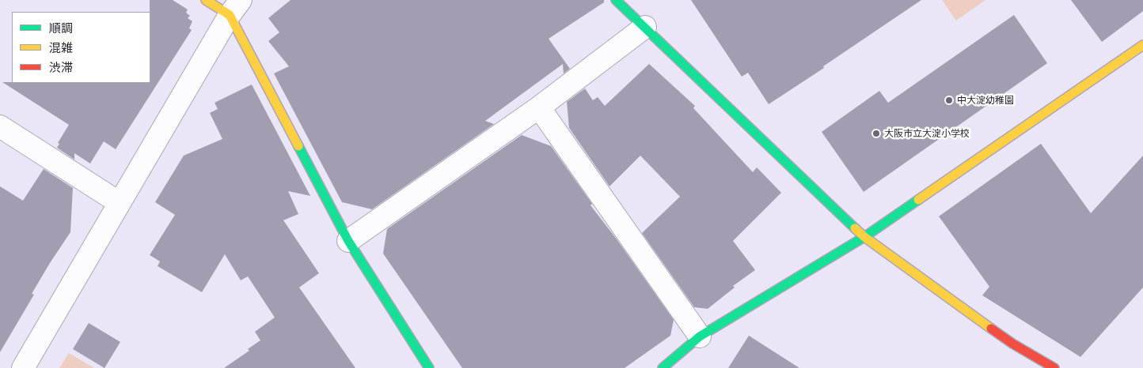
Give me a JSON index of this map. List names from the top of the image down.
{
  "places": ["中大淀幼稚園", "大阪市立大淀小学校"],
  "legend": ["順調", "混雑", "渋滞"]
}
